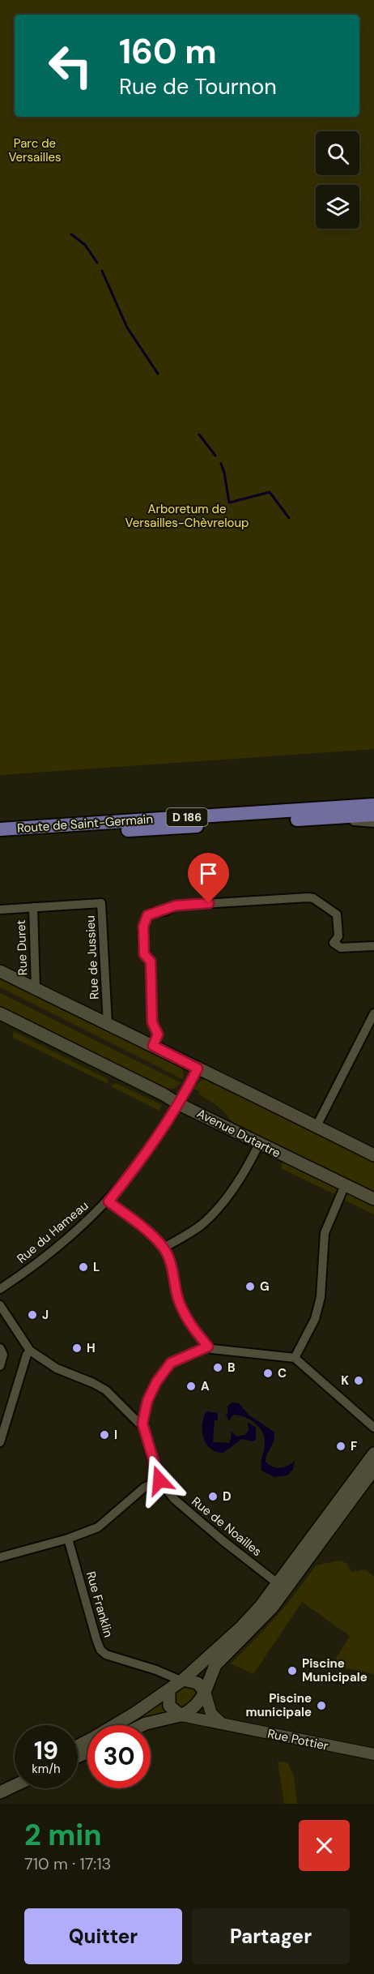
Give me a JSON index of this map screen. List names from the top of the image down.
{
  "streets": {
    "main road": [
      "D 186",
      "Route de Saint-Germain",
      "Avenue Dutartre",
      "Rue Pottier"
    ],
    "street": [
      "Rue Duret",
      "Rue de Jussieu",
      "Rue du Hameau",
      "Rue de Noailles",
      "Rue Franklin"
    ]
  },
  "crossings": [
    ["Rue Duret", "Rue de Jussieu"],
    ["Avenue Dutartre", "Rue du Hameau"],
    ["Rue Franklin", "Rue Pottier"]
  ],
  "parks": ["Parc de Versailles", "Arboretum de Versailles-Chèvreloup"],
  "places": [
    "L",
    "G",
    "J",
    "H",
    "B",
    "C",
    "K",
    "A",
    "I",
    "F",
    "D",
    "Piscine Municipale",
    "Piscine municipale"
  ],
  "page": {
    "turn": ["160 m", "Rue de Tournon"],
    "speed": "19 km/h",
    "limit": "30",
    "heading": ["2 min", "710 m · 17:13"],
    "buttons": ["Quitter", "Partager"]
  }
}
